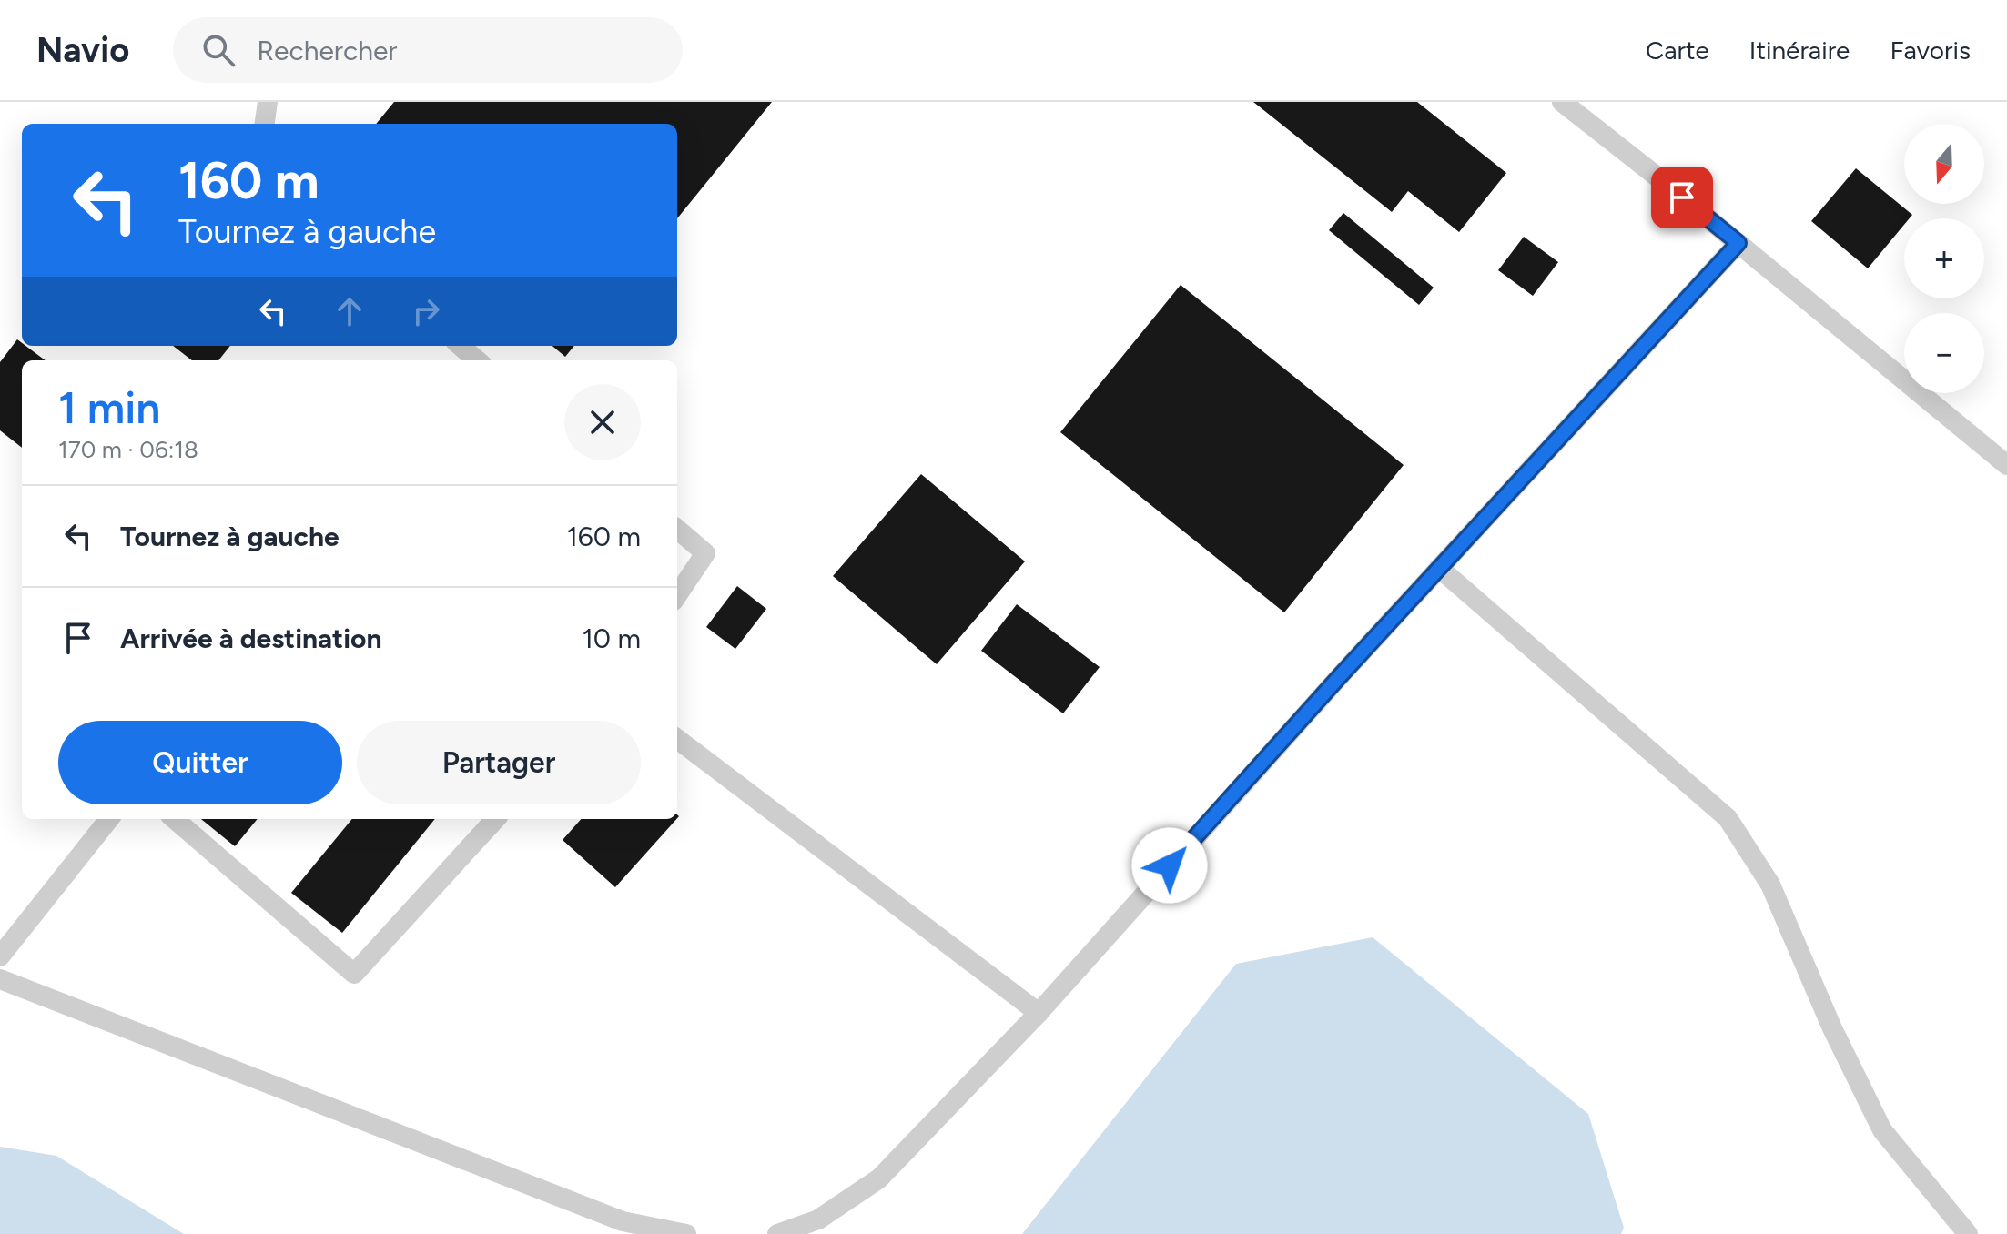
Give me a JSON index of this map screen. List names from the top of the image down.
{
  "north": "bottom",
  "page": {
    "header": "Navio",
    "search": "Rechercher",
    "nav": ["Carte", "Itinéraire", "Favoris"],
    "map_buttons": ["+", "−"],
    "turn": ["160 m", "Tournez à gauche"],
    "heading": ["1 min", "170 m · 06:18"],
    "list": [
      {
        "name": "Tournez à gauche",
        "value": "160 m"
      },
      {
        "name": "Arrivée à destination",
        "value": "10 m"
      }
    ],
    "buttons": ["Quitter", "Partager"]
  }
}
